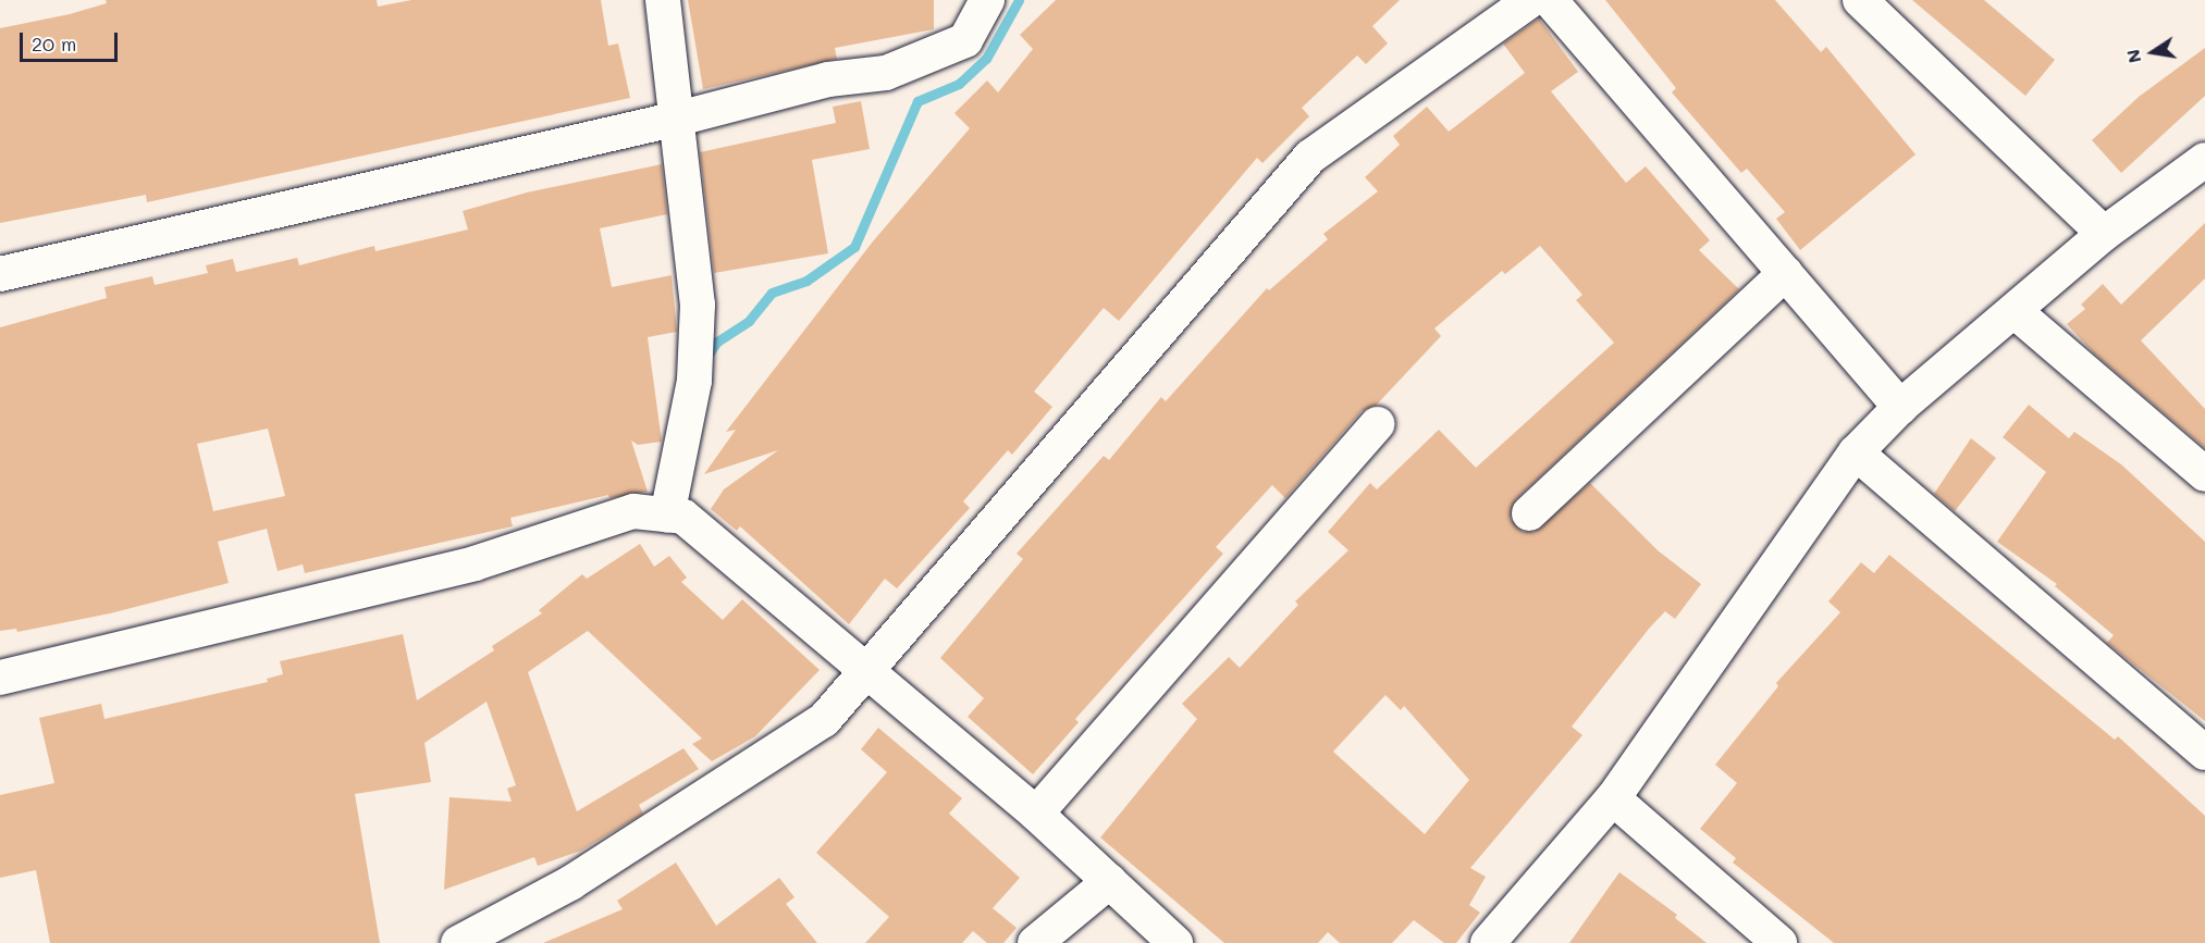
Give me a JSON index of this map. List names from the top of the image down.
{
  "scale_bar": "20 m",
  "north": "left"
}
